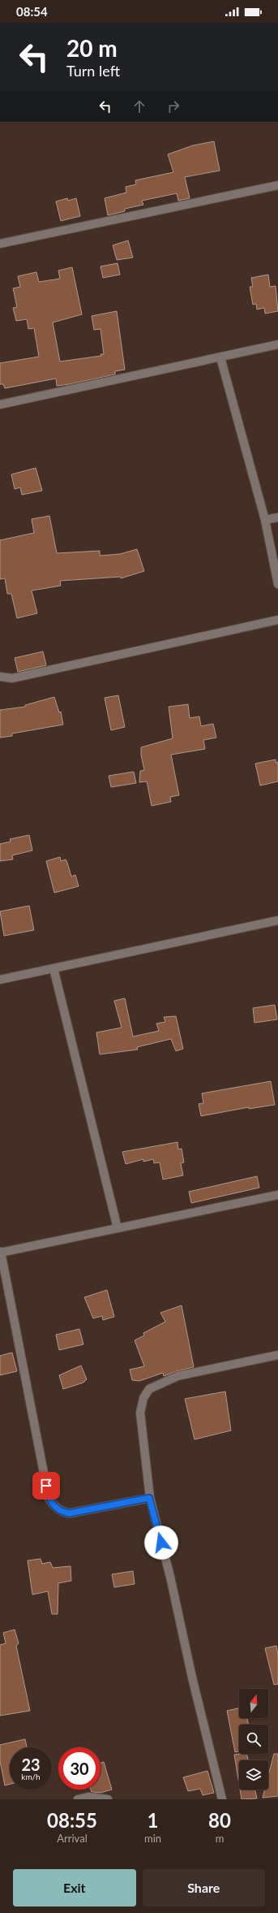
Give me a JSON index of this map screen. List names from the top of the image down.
{
  "north": "top",
  "page": {
    "status": "08:54",
    "turn": ["20 m", "Turn left"],
    "speed": "23 km/h",
    "limit": "30",
    "eta": [
      "08:55",
      "Arrival",
      "1",
      "min",
      "80",
      "m"
    ],
    "buttons": ["Exit", "Share"]
  }
}
